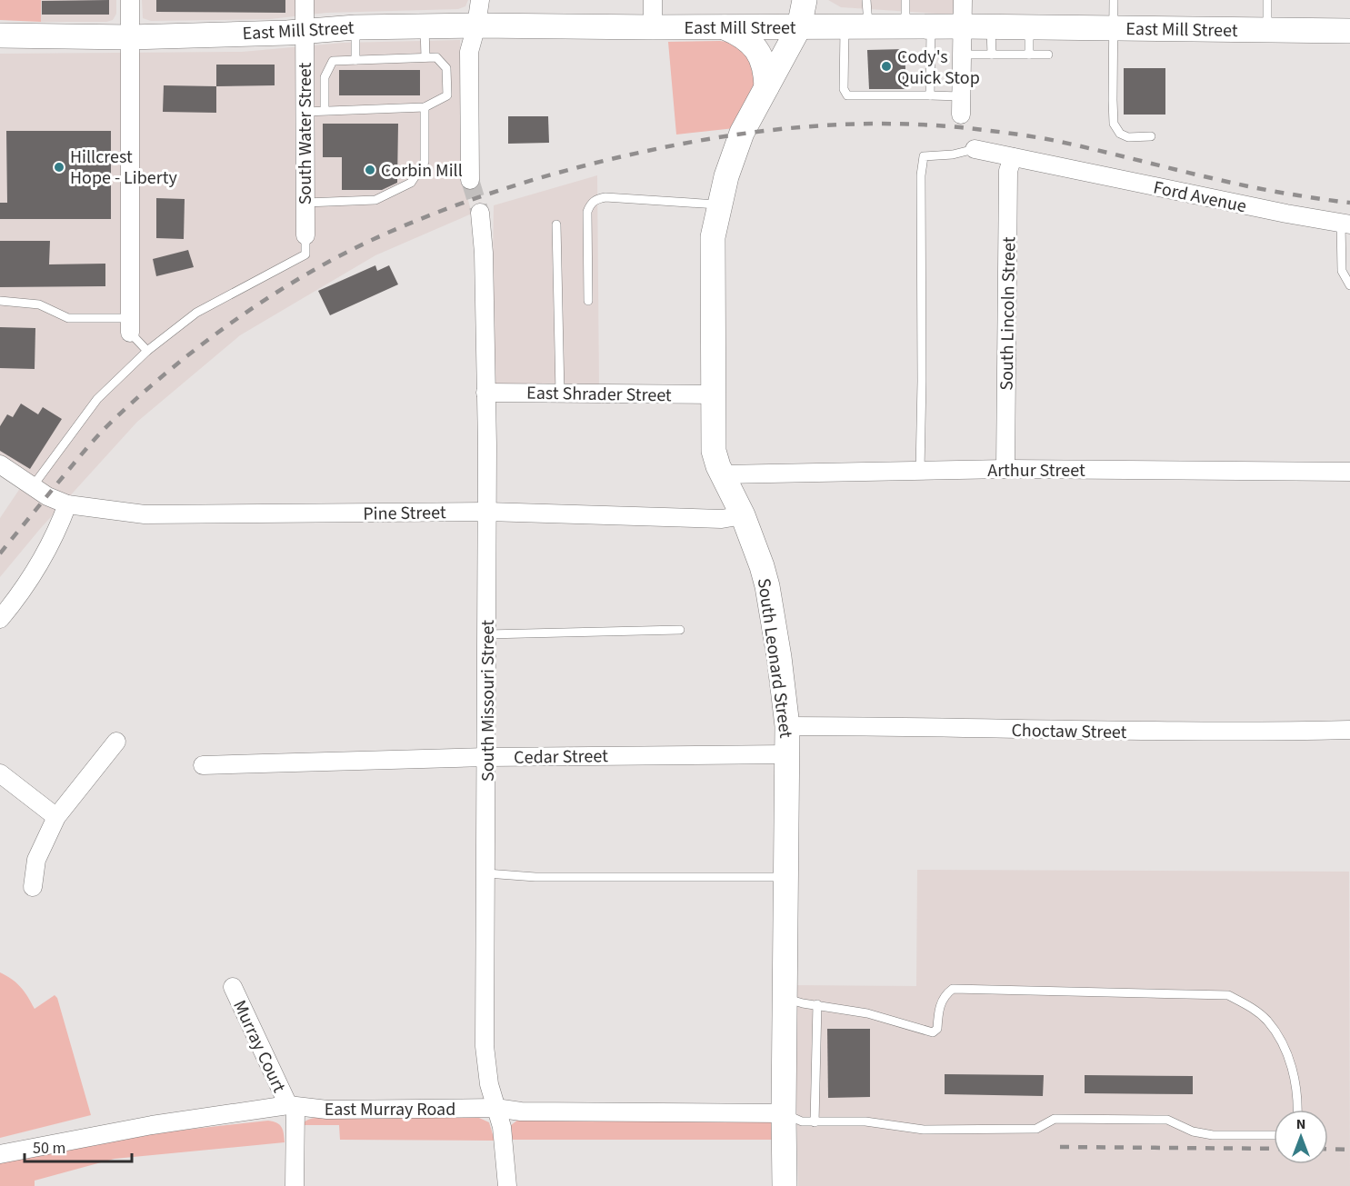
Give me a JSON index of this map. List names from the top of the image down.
{
  "streets": {
    "main road": ["East Mill Street", "South Leonard Street"],
    "street": [
      "South Water Street",
      "Ford Avenue",
      "South Lincoln Street",
      "East Shrader Street",
      "Arthur Street",
      "Pine Street",
      "South Missouri Street",
      "Choctaw Street",
      "Cedar Street",
      "Murray Court",
      "East Murray Road"
    ]
  },
  "crossings": [
    ["East Mill Street", "South Water Street"],
    ["East Mill Street", "South Leonard Street"],
    ["Ford Avenue", "South Lincoln Street"],
    ["South Lincoln Street", "Arthur Street"],
    ["East Shrader Street", "South Leonard Street"],
    ["East Shrader Street", "South Missouri Street"],
    ["Arthur Street", "South Leonard Street"],
    ["Pine Street", "South Leonard Street"],
    ["Pine Street", "South Missouri Street"],
    ["South Leonard Street", "Choctaw Street"],
    ["South Leonard Street", "Cedar Street"],
    ["South Leonard Street", "East Murray Road"],
    ["South Missouri Street", "Cedar Street"],
    ["South Missouri Street", "East Murray Road"],
    ["Murray Court", "East Murray Road"]
  ],
  "places": ["Cody's Quick Stop", "Hillcrest Hope - Liberty", "Corbin Mill"],
  "scale_bar": "50 m",
  "north": "top"
}
